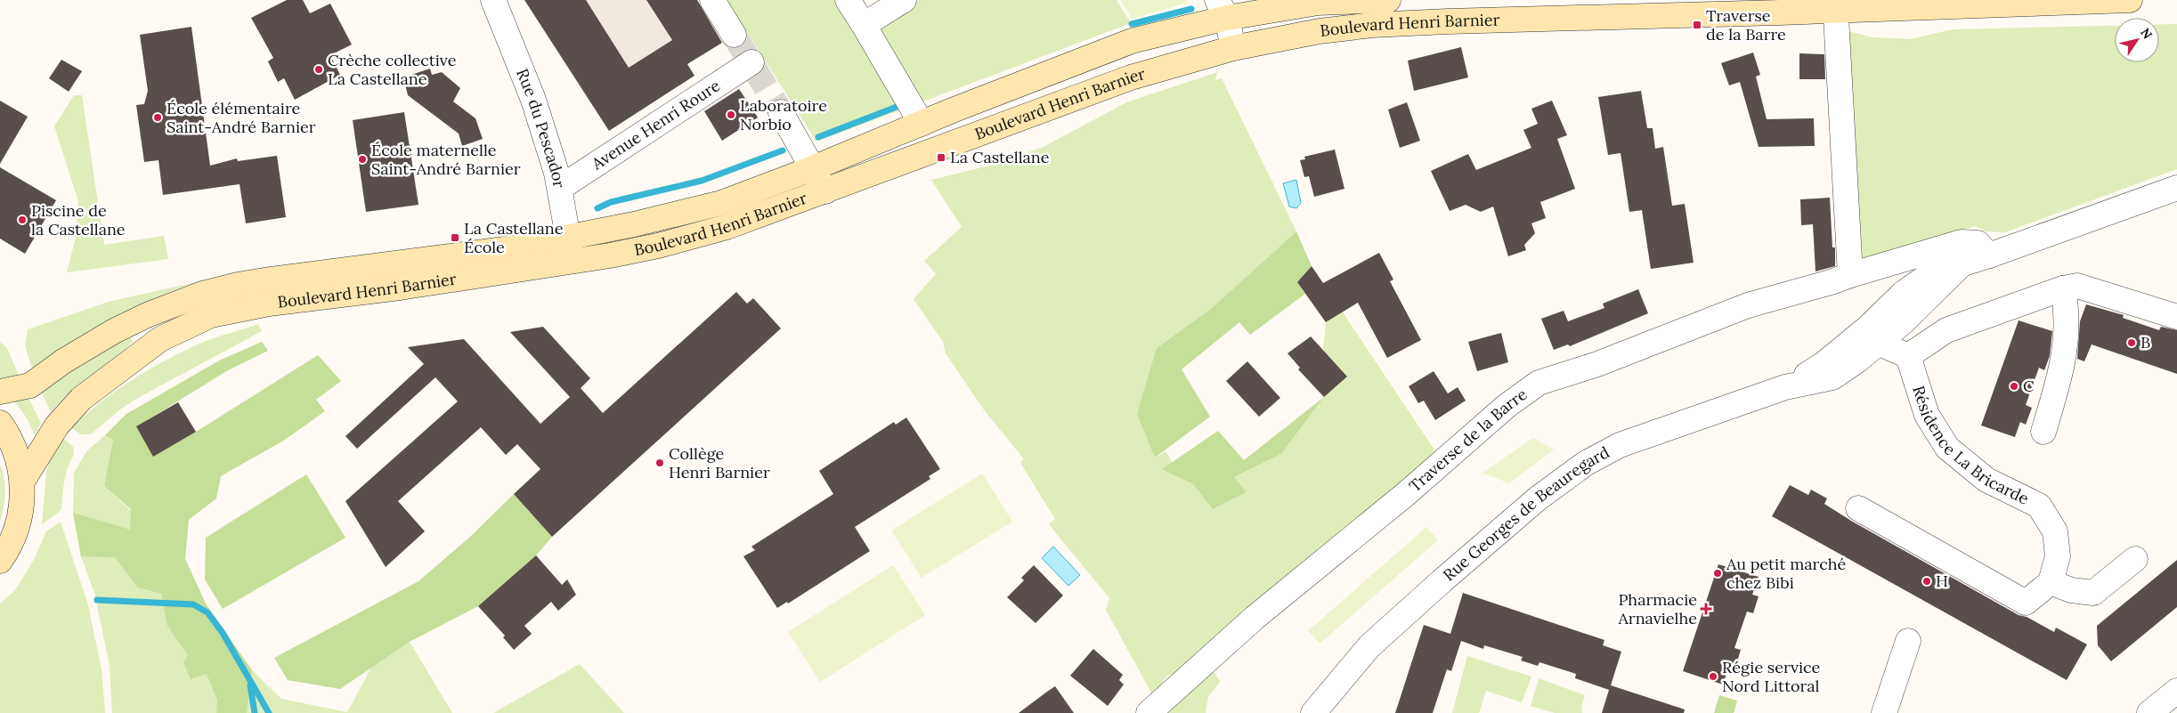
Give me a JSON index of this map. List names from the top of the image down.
{
  "streets": {
    "main road": ["Boulevard Henri Barnier"],
    "street": [
      "Avenue Henri Roure",
      "Rue du Pescador",
      "Traverse de la Barre",
      "Résidence La Bricarde",
      "Rue Georges de Beauregard"
    ]
  },
  "crossings": [
    ["Boulevard Henri Barnier", "Rue du Pescador"],
    ["Avenue Henri Roure", "Rue du Pescador"],
    ["Traverse de la Barre", "Rue Georges de Beauregard"]
  ],
  "places": {
    "transit": ["Traverse de la Barre", "La Castellane", "La Castellane École"],
    "other": [
      "Crèche collective La Castellane",
      "Laboratoire Norbio",
      "École élémentaire Saint-André Barnier",
      "École maternelle Saint-André Barnier",
      "Piscine de la Castellane",
      "B",
      "C",
      "Collège Henri Barnier",
      "Au petit marché chez Bibi",
      "H",
      "Régie service Nord Littoral"
    ],
    "health": ["Pharmacie Arnavielhe"]
  },
  "north": "top right"
}
